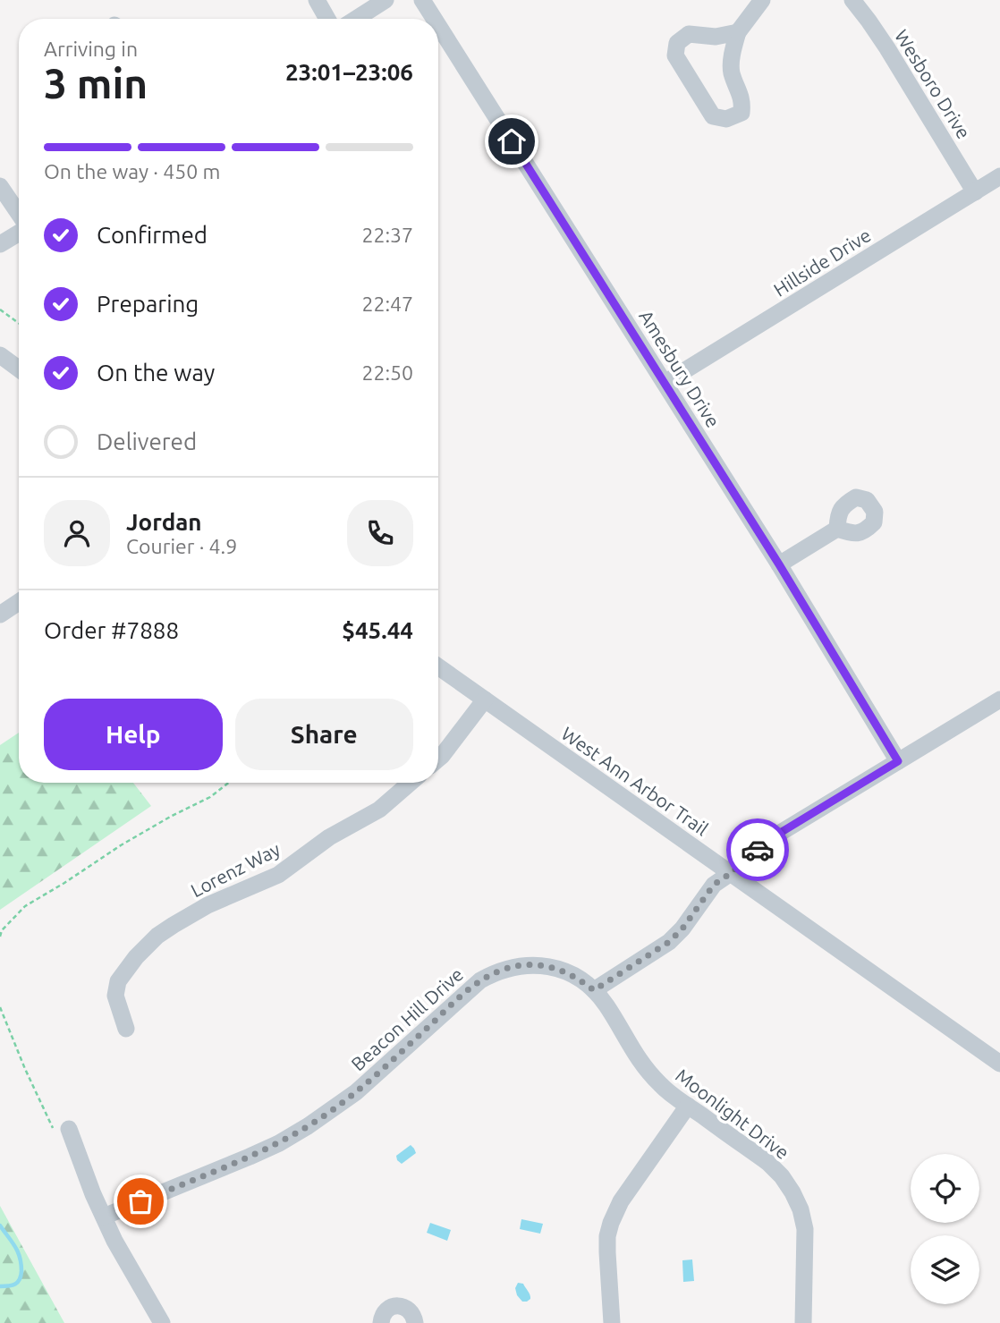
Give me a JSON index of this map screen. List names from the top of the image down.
{
  "streets": {
    "street": [
      "Wesboro Drive",
      "Hillside Drive",
      "Amesbury Drive",
      "West Ann Arbor Trail",
      "Lorenz Way",
      "Beacon Hill Drive",
      "Moonlight Drive"
    ]
  },
  "crossings": [
    ["Wesboro Drive", "Hillside Drive"],
    ["Hillside Drive", "Amesbury Drive"],
    ["Beacon Hill Drive", "Moonlight Drive"]
  ],
  "page": {
    "heading": ["3 min", "Arriving in", "23:01–23:06"],
    "panel": [
      "Jordan",
      "Courier · 4.9",
      "Order #7888",
      "$45.44"
    ],
    "bar": "On the way · 450 m",
    "list": [
      ["Confirmed", "22:37"],
      ["Preparing", "22:47"],
      ["On the way", "22:50"],
      "Delivered"
    ],
    "buttons": ["Help", "Share"]
  }
}
